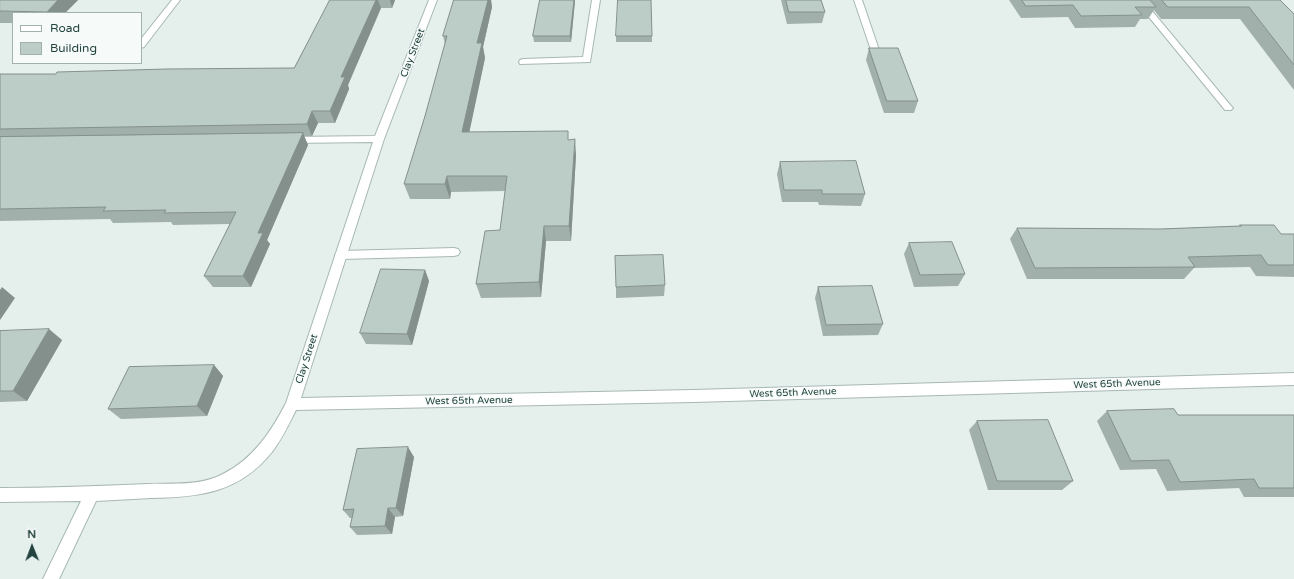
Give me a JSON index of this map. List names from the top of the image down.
{
  "streets": {
    "street": ["Clay Street", "West 65th Avenue"]
  },
  "crossings": [
    ["Clay Street", "West 65th Avenue"]
  ],
  "legend": ["Road", "Building"],
  "north": "top"
}
